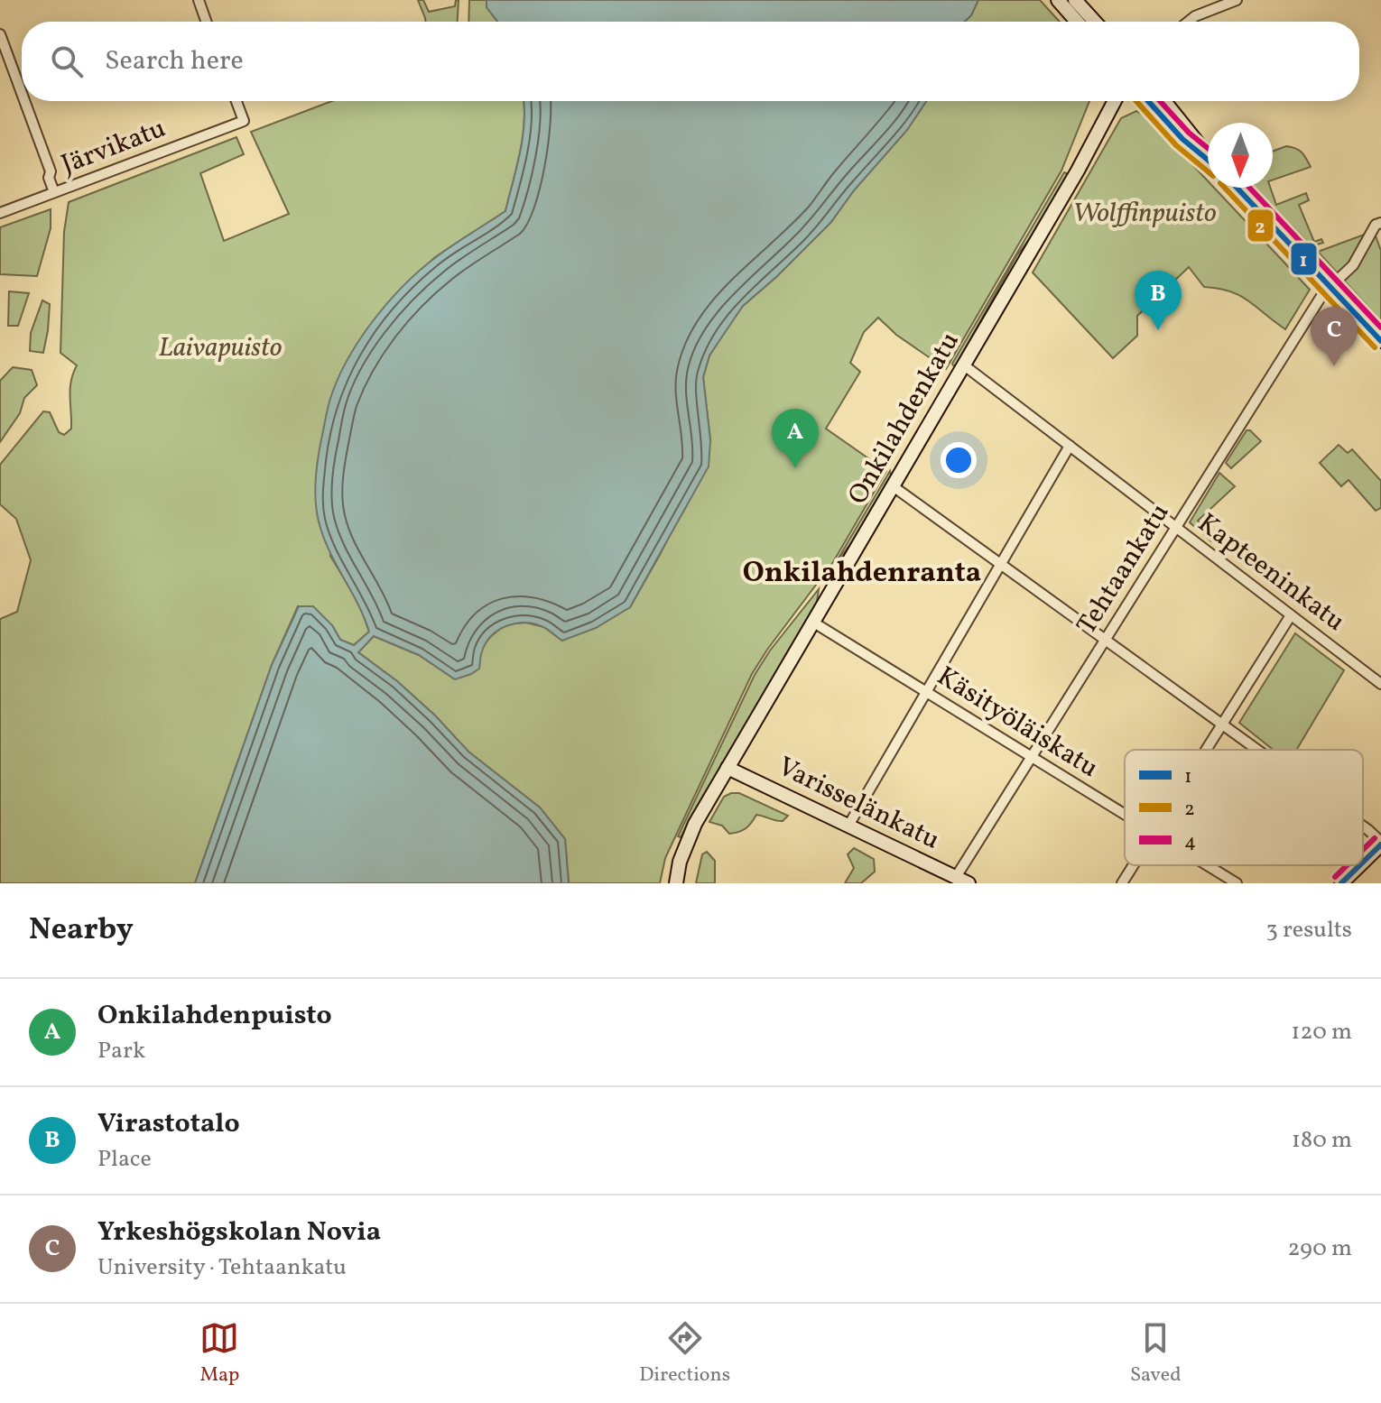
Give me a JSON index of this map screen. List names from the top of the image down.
{
  "streets": {
    "main road": ["Onkilahdenkatu", "Varisselänkatu"],
    "street": [
      "Järvikatu",
      "Tehtaankatu",
      "Kapteeninkatu",
      "Käsityöläiskatu"
    ]
  },
  "crossings": [
    ["Onkilahdenkatu", "Kapteeninkatu"],
    ["Onkilahdenkatu", "Käsityöläiskatu"],
    ["Onkilahdenkatu", "Varisselänkatu"],
    ["Tehtaankatu", "Kapteeninkatu"],
    ["Tehtaankatu", "Käsityöläiskatu"],
    ["Tehtaankatu", "Varisselänkatu"]
  ],
  "districts": ["Onkilahdenranta"],
  "parks": ["Wolffinpuisto", "Laivapuisto"],
  "lines": ["transit line 1", "transit line 2", "transit line 4"],
  "legend": ["1", "2", "4"],
  "north": "bottom",
  "page": {
    "search": "Search here",
    "pins": ["B", "C", "A"],
    "heading": ["Nearby", "3 results"],
    "list": [
      {
        "mark": "A",
        "name": "Onkilahdenpuisto",
        "note": "Park",
        "value": "120 m"
      },
      {
        "mark": "B",
        "name": "Virastotalo",
        "note": "Place",
        "value": "180 m"
      },
      {
        "mark": "C",
        "name": "Yrkeshögskolan Novia",
        "note": "University · Tehtaankatu",
        "value": "290 m"
      }
    ],
    "nav": ["Map", "Directions", "Saved"]
  }
}
